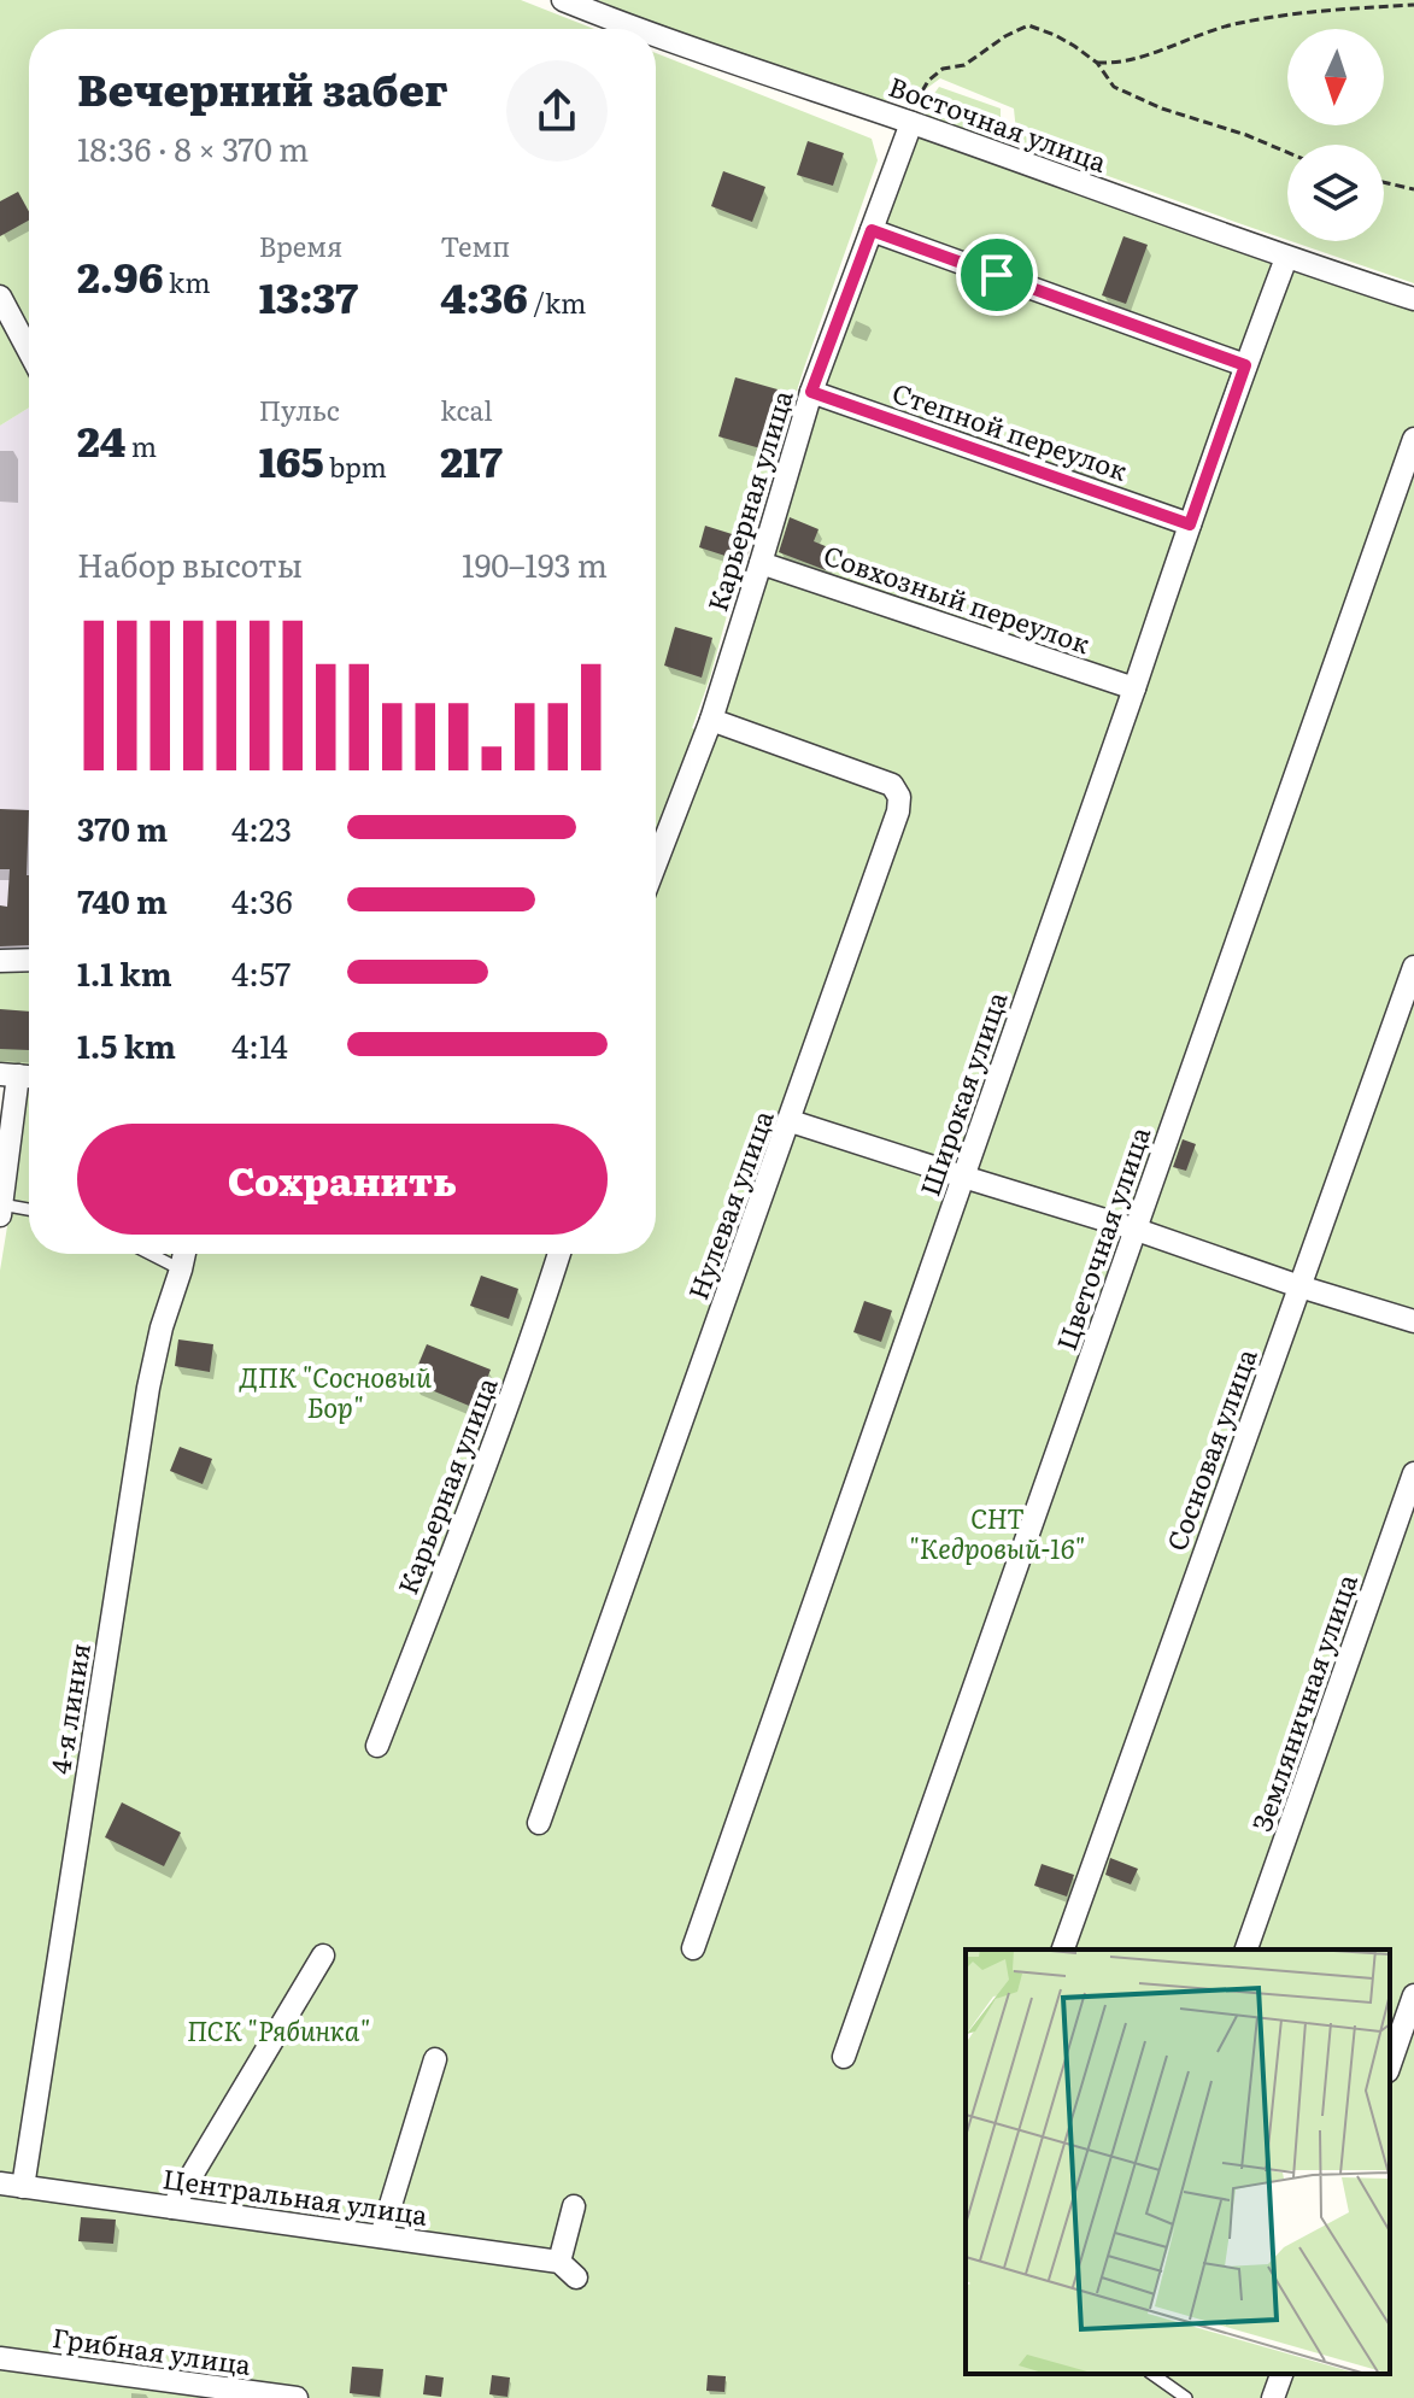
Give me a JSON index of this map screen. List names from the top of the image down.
{
  "streets": {
    "street": [
      "Восточная улица",
      "Степной переулок",
      "Карьерная улица",
      "Совхозный переулок",
      "Широкая улица",
      "Нулевая улица",
      "Цветочная улица",
      "Сосновая улица",
      "Земляничная улица",
      "4-я линия",
      "Центральная улица",
      "Грибная улица"
    ]
  },
  "crossings": [
    ["Восточная улица", "Карьерная улица"],
    ["Восточная улица", "Широкая улица"],
    ["Степной переулок", "Карьерная улица"],
    ["Степной переулок", "Широкая улица"],
    ["Карьерная улица", "Совхозный переулок"],
    ["Карьерная улица", "Нулевая улица"],
    ["Совхозный переулок", "Широкая улица"],
    ["4-я линия", "Центральная улица"]
  ],
  "parks": ["ДПК \"Сосновый Бор\"", "СНТ \"Кедровый-16\"", "ПСК \"Рябинка\""],
  "north": "bottom",
  "page": {
    "heading": ["Вечерний забег", "18:36 · 8 × 370 m"],
    "stats": [
      ["2.96 km"],
      ["Время", "13:37"],
      ["Темп", "4:36 /km"],
      ["24 m"],
      ["Пульс", "165 bpm"],
      ["kcal", "217"]
    ],
    "chart": ["Набор высоты", "190–193 m"],
    "list": [
      {
        "name": "370 m",
        "note": "4:23"
      },
      {
        "name": "740 m",
        "note": "4:36"
      },
      {
        "name": "1.1 km",
        "note": "4:57"
      },
      {
        "name": "1.5 km",
        "note": "4:14"
      }
    ],
    "buttons": "Сохранить"
  }
}
